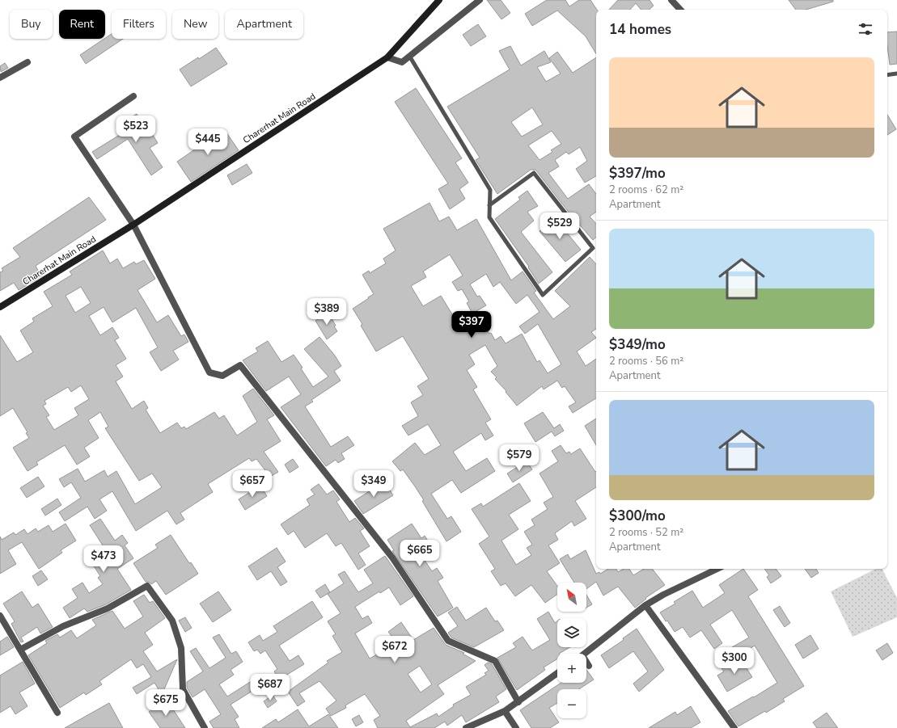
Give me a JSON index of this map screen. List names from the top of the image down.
{
  "streets": {
    "street": ["Charerhat Main Road"]
  },
  "north": "top left",
  "page": {
    "chip": [
      "Buy",
      "Rent",
      "Filters",
      "New",
      "Apartment"
    ],
    "heading": "14 homes",
    "list": [
      {
        "name": "$397/mo",
        "note": "2 rooms · 62 m² · Apartment"
      },
      {
        "name": "$349/mo",
        "note": "2 rooms · 56 m² · Apartment"
      },
      {
        "name": "$300/mo",
        "note": "2 rooms · 52 m² · Apartment"
      }
    ],
    "price": [
      "$523",
      "$445",
      "$529",
      "$389",
      "$397",
      "$579",
      "$657",
      "$349",
      "$665",
      "$473",
      "$672",
      "$300",
      "$687",
      "$675"
    ],
    "map_buttons": ["+", "−"]
  }
}
